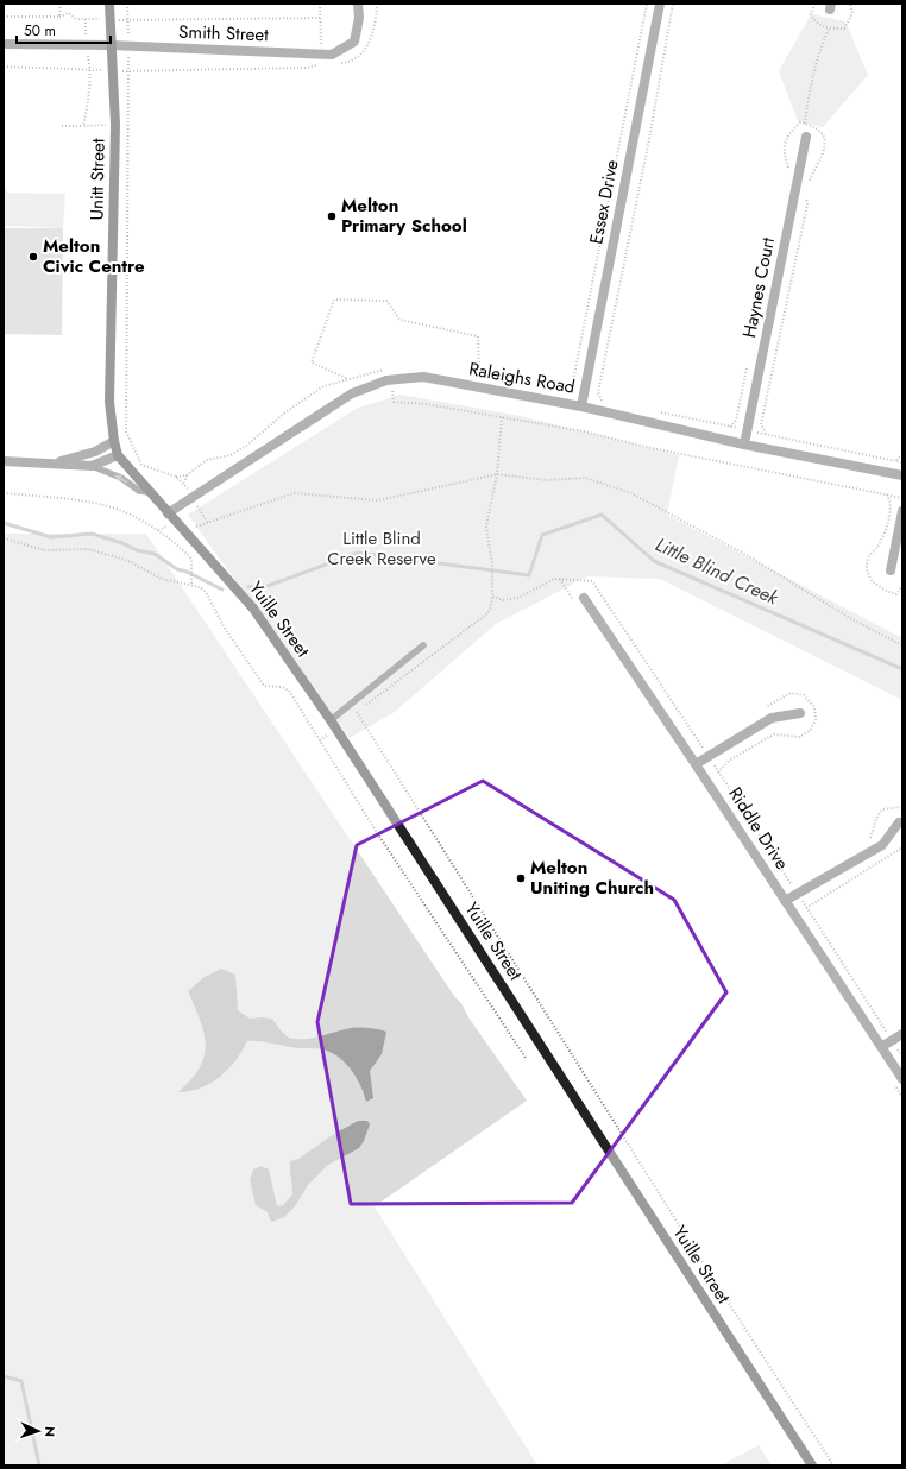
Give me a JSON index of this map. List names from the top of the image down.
{
  "streets": {
    "street": [
      "Smith Street",
      "Unitt Street",
      "Essex Drive",
      "Haynes Court",
      "Raleighs Road",
      "Yuille Street",
      "Riddle Drive"
    ]
  },
  "crossings": [
    ["Smith Street", "Unitt Street"],
    ["Unitt Street", "Yuille Street"],
    ["Essex Drive", "Raleighs Road"],
    ["Haynes Court", "Raleighs Road"],
    ["Raleighs Road", "Yuille Street"]
  ],
  "water": ["Little Blind Creek"],
  "parks": ["Little Blind Creek Reserve"],
  "places": ["Melton Primary School", "Melton Civic Centre", "Melton Uniting Church"],
  "scale_bar": "50 m",
  "north": "right"
}
